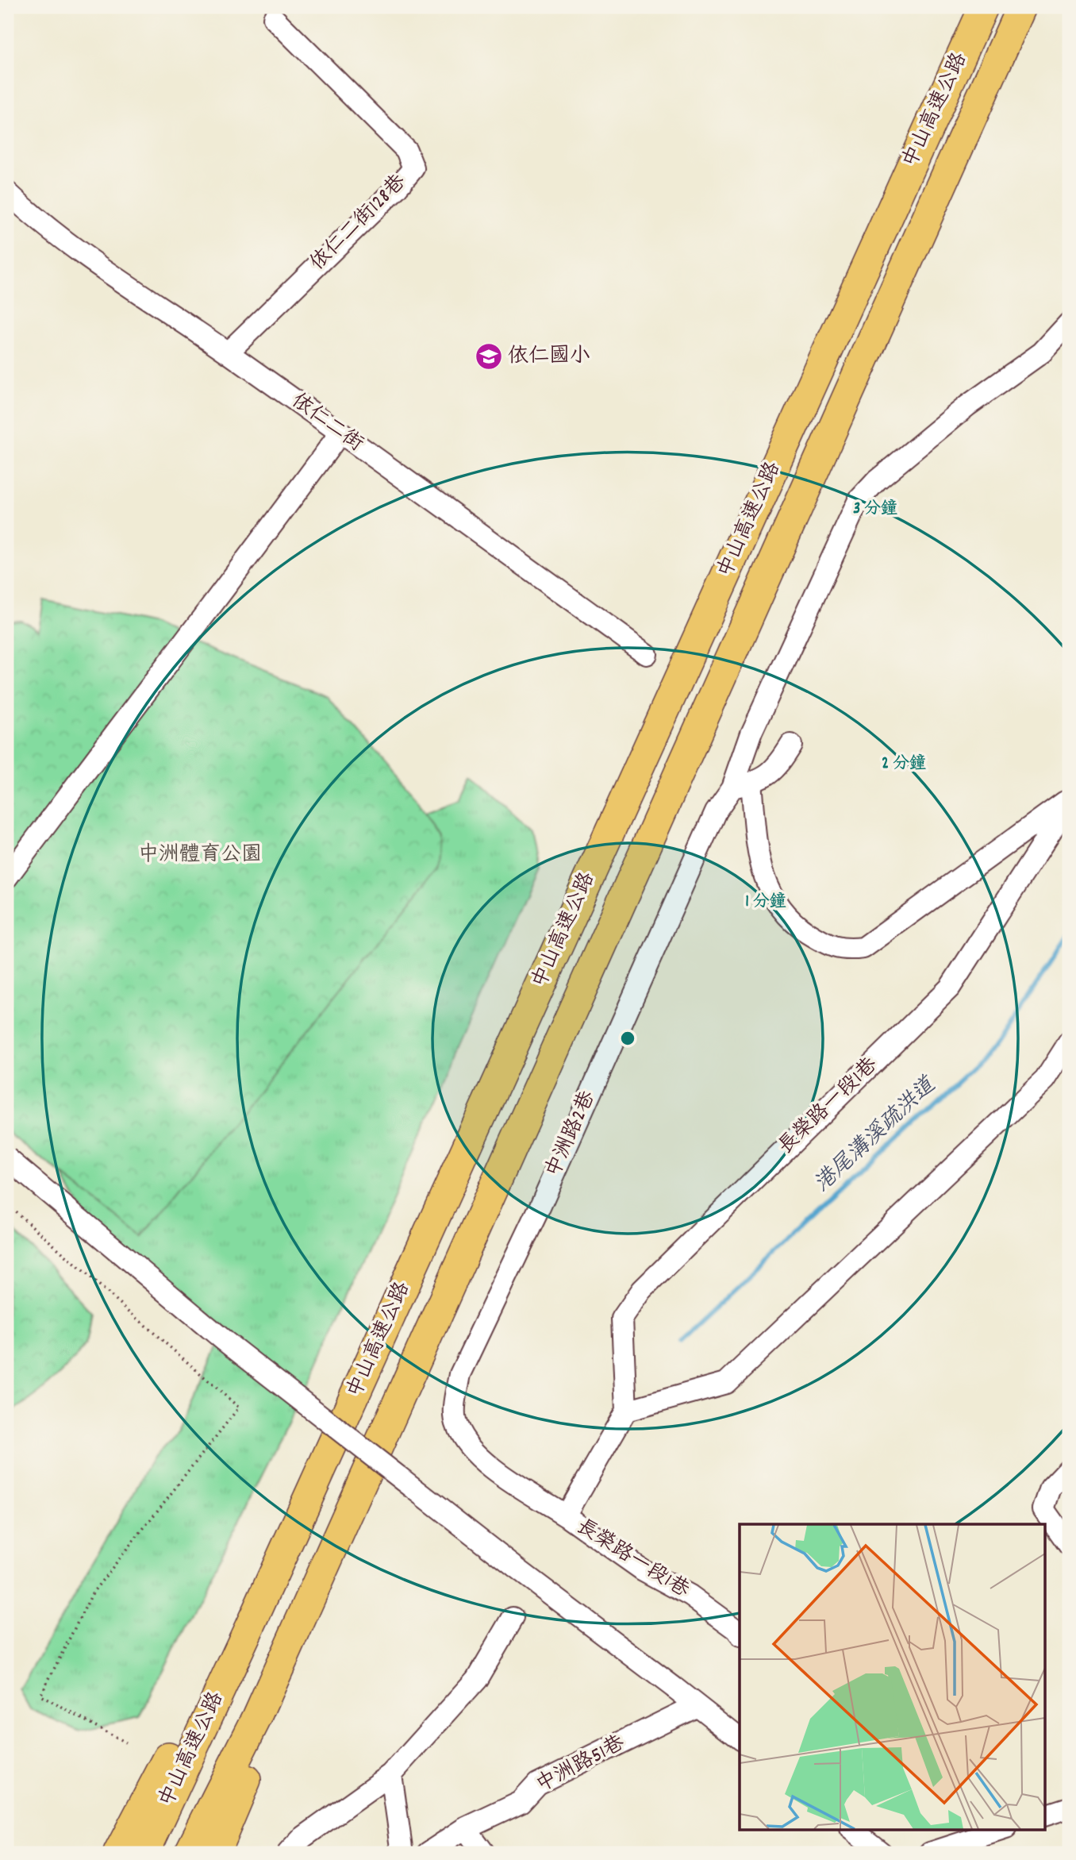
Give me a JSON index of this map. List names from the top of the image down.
{
  "streets": {
    "highway": ["中山高速公路"],
    "street": [
      "依仁二街128巷",
      "依仁二街",
      "長榮路一段1巷",
      "中洲路2巷",
      "中洲路51巷"
    ]
  },
  "crossings": [
    ["依仁二街128巷", "依仁二街"],
    ["長榮路一段1巷", "中洲路2巷"]
  ],
  "water": ["港尾溝溪疏洪道"],
  "parks": ["中洲體育公園"],
  "places": {
    "school or university": ["依仁國小"]
  },
  "rings": ["3 分鐘", "2 分鐘", "1 分鐘"]
}
